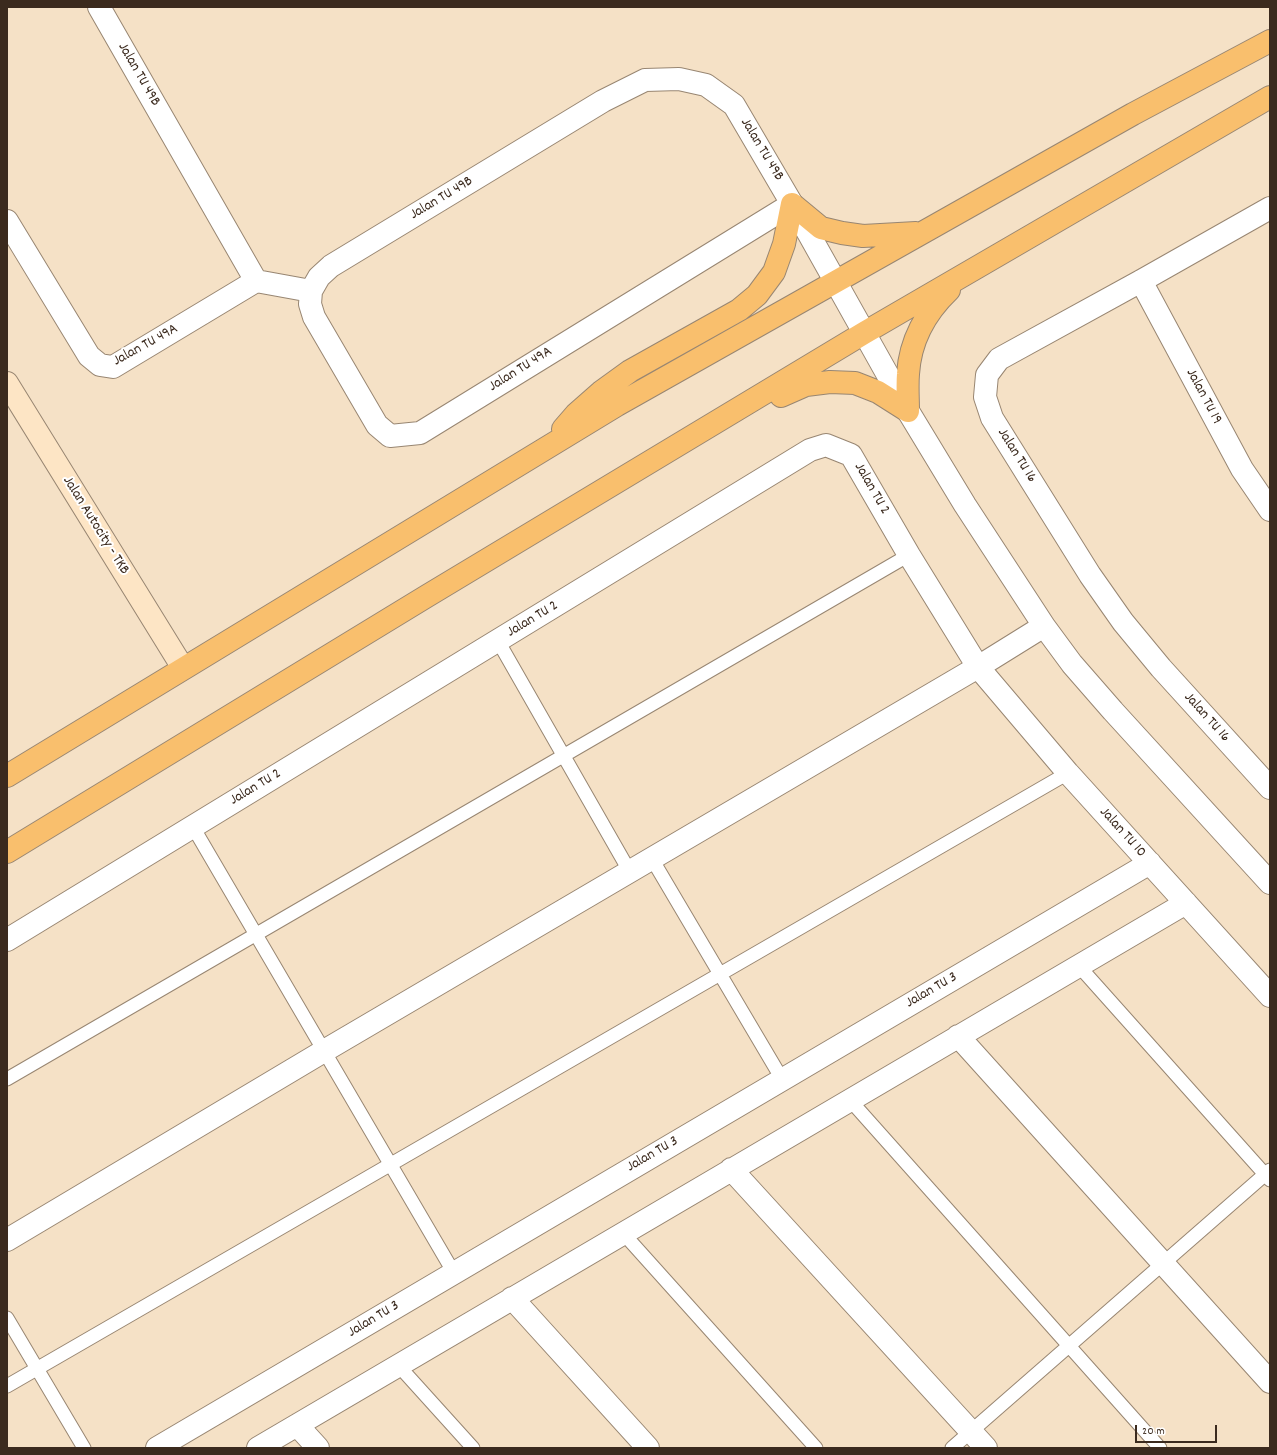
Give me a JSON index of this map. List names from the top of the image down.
{
  "streets": {
    "street": [
      "Jalan TU 49B",
      "Jalan TU 49A",
      "Jalan TU 19",
      "Jalan TU 16",
      "Jalan TU 2",
      "Jalan Autocity - TKB",
      "Jalan TU 10",
      "Jalan TU 3"
    ]
  },
  "crossings": [
    ["Jalan TU 49B", "Jalan TU 49A"],
    ["Jalan TU 19", "Jalan TU 16"],
    ["Jalan TU 2", "Jalan TU 10"],
    ["Jalan TU 10", "Jalan TU 3"]
  ],
  "scale_bar": "20 m"
}
